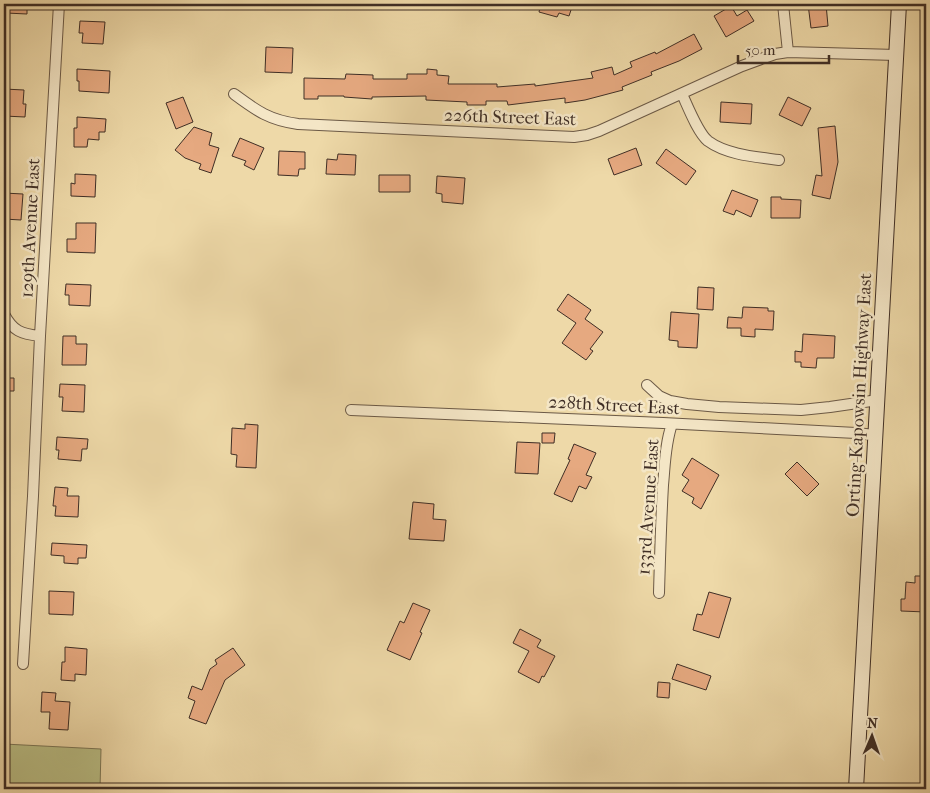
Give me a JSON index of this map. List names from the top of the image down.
{
  "streets": {
    "main road": ["Orting-Kapowsin Highway East"],
    "street": [
      "226th Street East",
      "129th Avenue East",
      "228th Street East",
      "133rd Avenue East"
    ]
  },
  "crossings": [
    ["226th Street East", "Orting-Kapowsin Highway East"],
    ["Orting-Kapowsin Highway East", "228th Street East"],
    ["228th Street East", "133rd Avenue East"]
  ],
  "scale_bar": "50 m",
  "north": "top"
}
